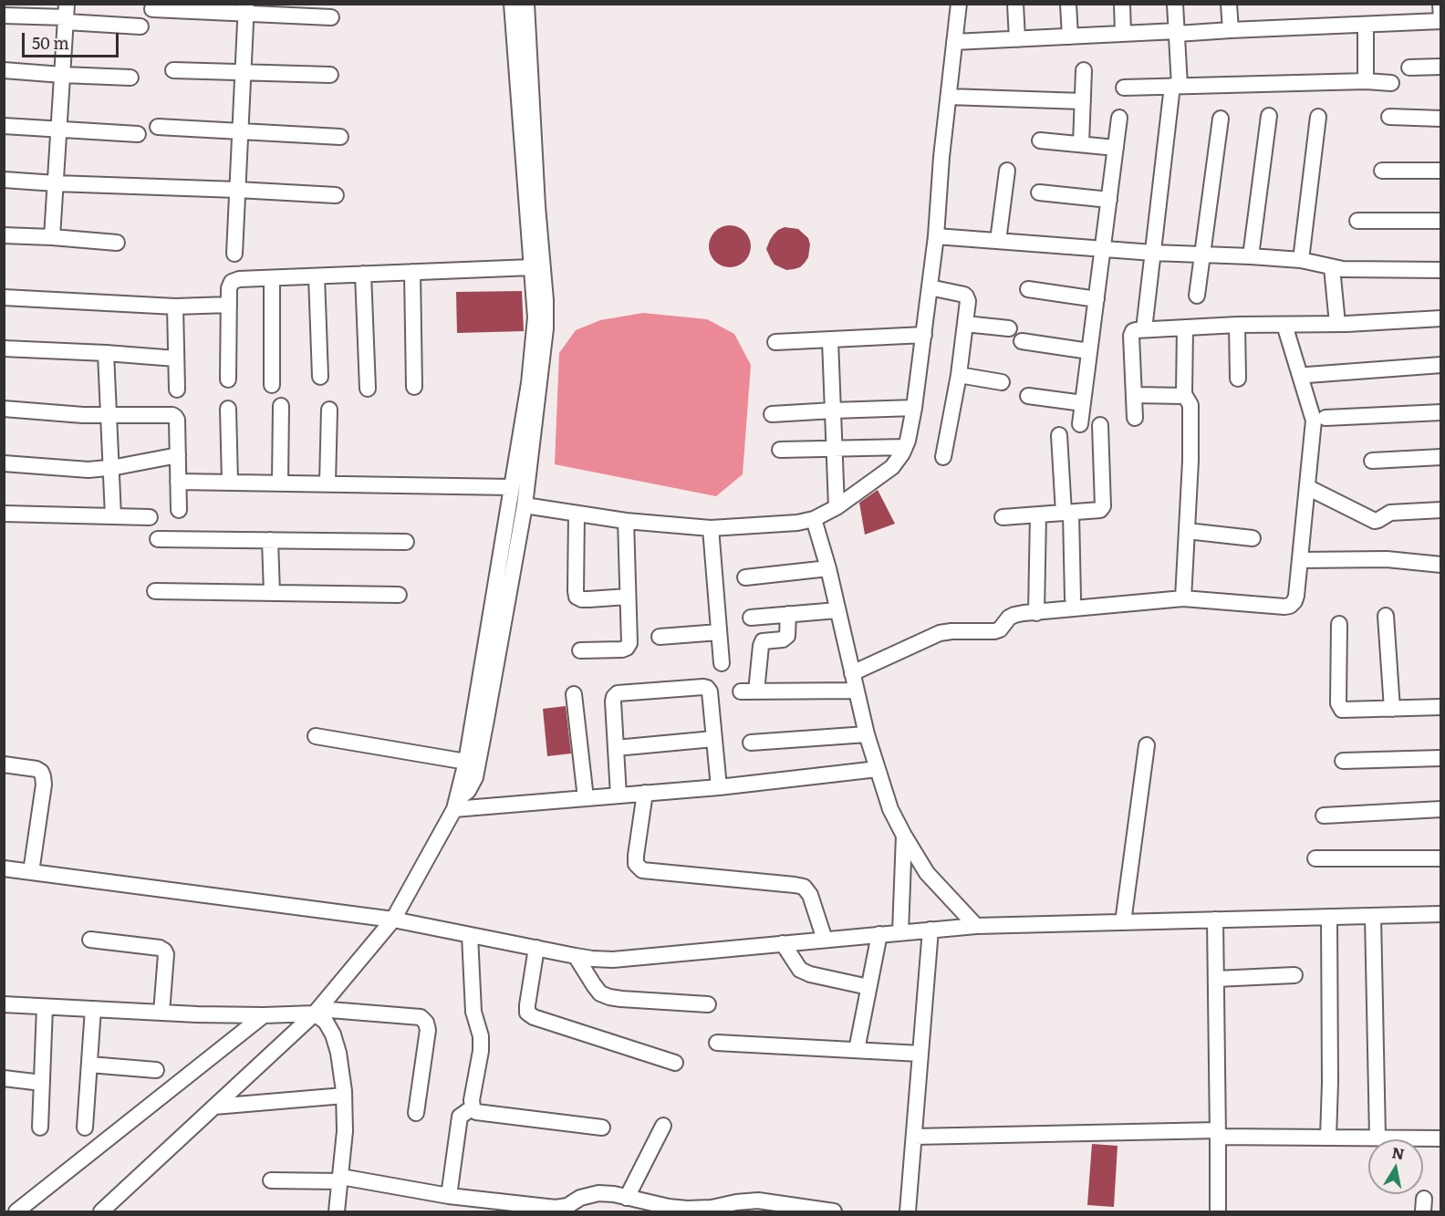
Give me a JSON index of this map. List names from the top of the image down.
{
  "scale_bar": "50 m",
  "north": "top"
}
